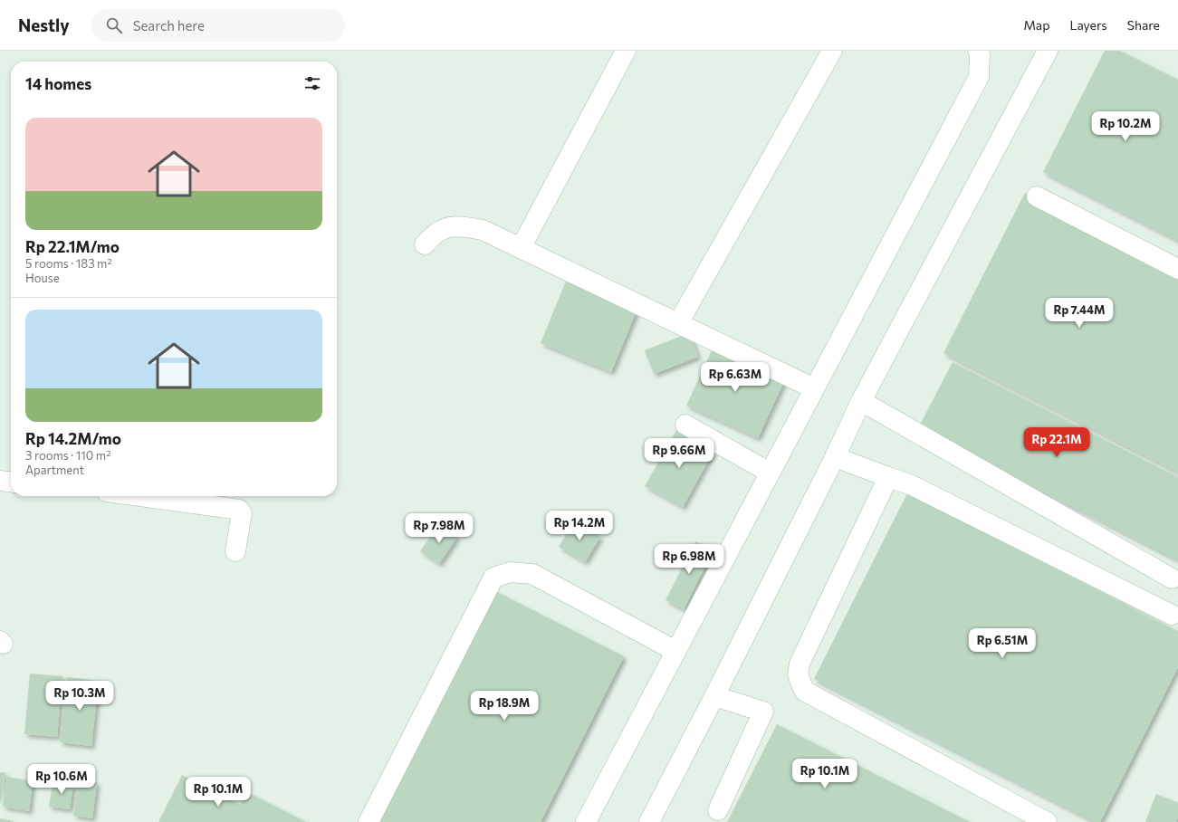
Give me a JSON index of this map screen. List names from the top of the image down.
{
  "page": {
    "header": "Nestly",
    "search": "Search here",
    "nav": ["Map", "Layers", "Share"],
    "heading": "14 homes",
    "list": [
      {
        "name": "Rp 22.1M/mo",
        "note": "5 rooms · 183 m² · House"
      },
      {
        "name": "Rp 14.2M/mo",
        "note": "3 rooms · 110 m² · Apartment"
      }
    ],
    "price": [
      "Rp 10.2M",
      "Rp 7.44M",
      "Rp 6.63M",
      "Rp 22.1M",
      "Rp 9.66M",
      "Rp 14.2M",
      "Rp 7.98M",
      "Rp 6.98M",
      "Rp 6.51M",
      "Rp 10.3M",
      "Rp 18.9M",
      "Rp 10.1M",
      "Rp 10.6M",
      "Rp 10.1M"
    ]
  }
}
